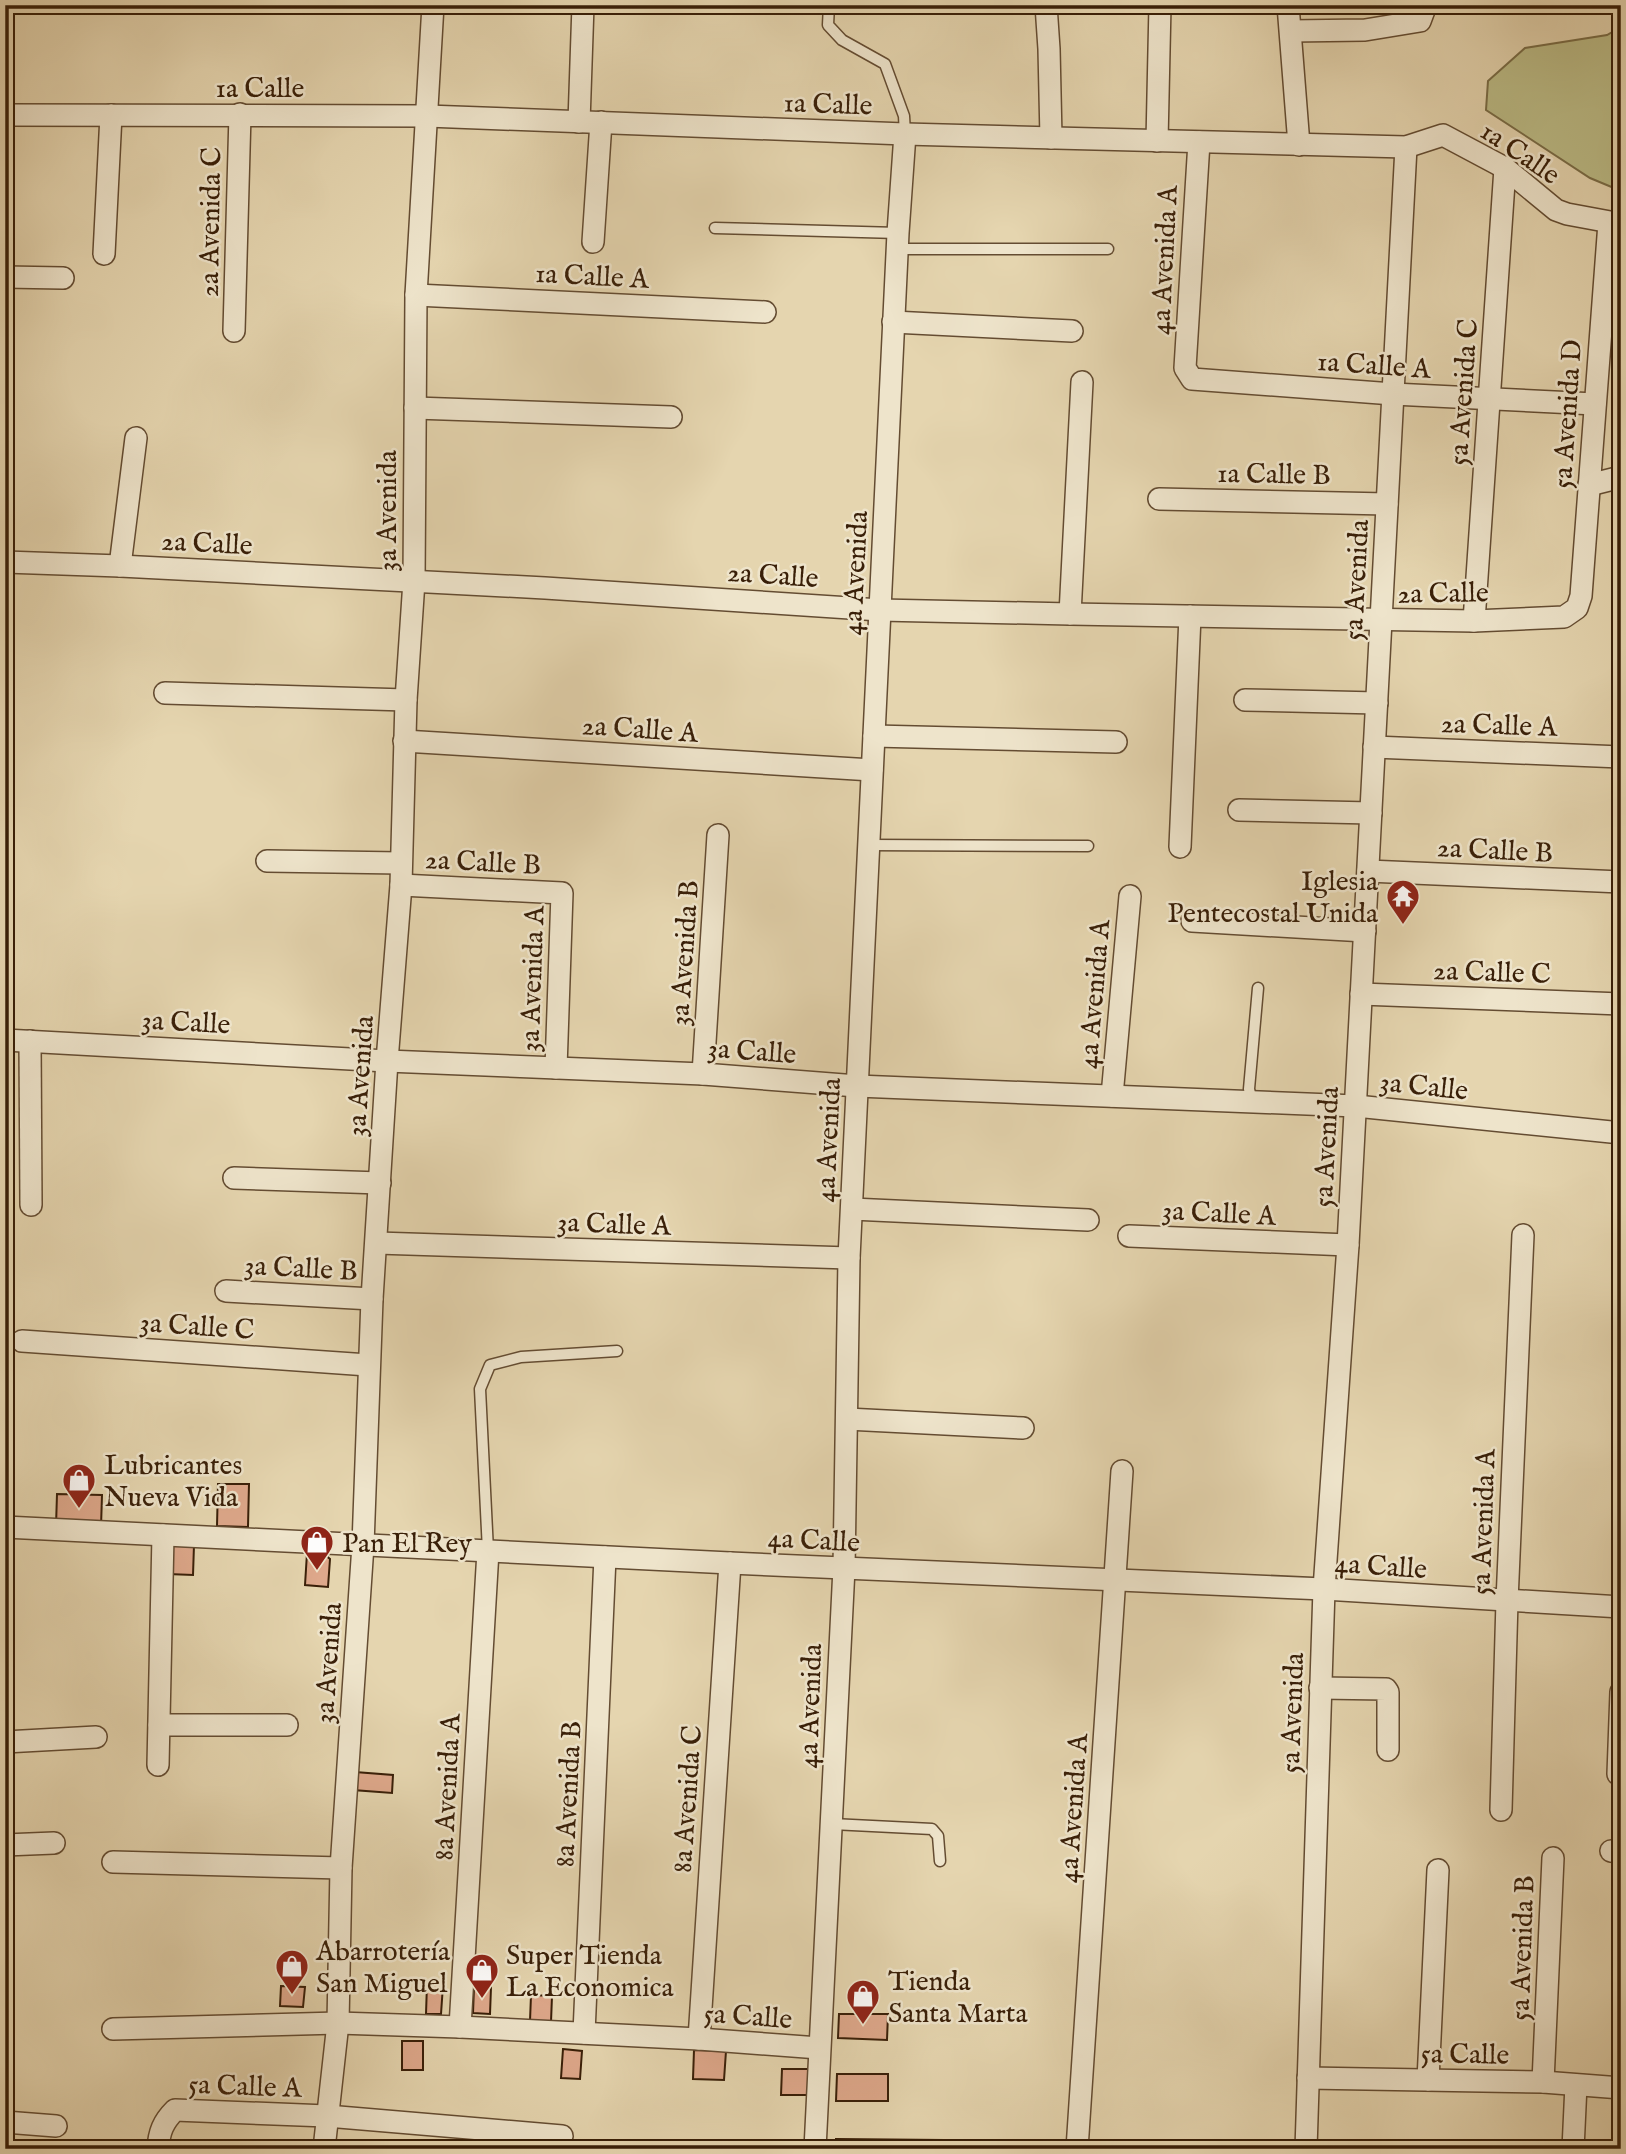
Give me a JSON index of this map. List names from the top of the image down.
{
  "streets": {
    "street": [
      "1a Calle",
      "2a Avenida C",
      "4a Avenida A",
      "1a Calle A",
      "5a Avenida C",
      "5a Avenida D",
      "1a Calle B",
      "3a Avenida",
      "2a Calle",
      "4a Avenida",
      "5a Avenida",
      "2a Calle A",
      "2a Calle B",
      "3a Avenida B",
      "2a Calle C",
      "3a Avenida A",
      "3a Calle",
      "3a Calle A",
      "3a Calle B",
      "3a Calle C",
      "5a Avenida A",
      "4a Calle",
      "8a Avenida A",
      "8a Avenida B",
      "8a Avenida C",
      "5a Avenida B",
      "5a Calle",
      "5a Calle A"
    ]
  },
  "crossings": [
    ["1a Calle", "2a Avenida C"],
    ["1a Calle", "4a Avenida A"],
    ["1a Calle", "5a Avenida C"],
    ["1a Calle", "5a Avenida D"],
    ["1a Calle", "3a Avenida"],
    ["1a Calle", "4a Avenida"],
    ["1a Calle", "5a Avenida"],
    ["4a Avenida A", "1a Calle A"],
    ["4a Avenida A", "3a Calle"],
    ["4a Avenida A", "4a Calle"],
    ["1a Calle A", "5a Avenida C"],
    ["1a Calle A", "5a Avenida D"],
    ["1a Calle A", "3a Avenida"],
    ["1a Calle A", "5a Avenida"],
    ["5a Avenida C", "2a Calle"],
    ["5a Avenida D", "2a Calle"],
    ["1a Calle B", "5a Avenida"],
    ["3a Avenida", "2a Calle"],
    ["3a Avenida", "2a Calle A"],
    ["3a Avenida", "2a Calle B"],
    ["3a Avenida", "3a Calle"],
    ["3a Avenida", "3a Calle A"],
    ["3a Avenida", "3a Calle B"],
    ["3a Avenida", "3a Calle C"],
    ["3a Avenida", "4a Calle"],
    ["3a Avenida", "5a Calle"],
    ["3a Avenida", "5a Calle A"],
    ["2a Calle", "4a Avenida"],
    ["2a Calle", "5a Avenida"],
    ["4a Avenida", "2a Calle A"],
    ["4a Avenida", "3a Calle"],
    ["4a Avenida", "3a Calle A"],
    ["4a Avenida", "4a Calle"],
    ["4a Avenida", "5a Calle"],
    ["5a Avenida", "2a Calle A"],
    ["5a Avenida", "2a Calle B"],
    ["5a Avenida", "2a Calle C"],
    ["5a Avenida", "3a Calle"],
    ["5a Avenida", "3a Calle A"],
    ["5a Avenida", "4a Calle"],
    ["5a Avenida", "5a Calle"],
    ["2a Calle B", "3a Avenida A"],
    ["3a Avenida B", "3a Calle"],
    ["3a Avenida A", "3a Calle"],
    ["5a Avenida A", "4a Calle"],
    ["4a Calle", "8a Avenida A"],
    ["4a Calle", "8a Avenida B"],
    ["4a Calle", "8a Avenida C"],
    ["8a Avenida A", "5a Calle"],
    ["8a Avenida B", "5a Calle"],
    ["8a Avenida C", "5a Calle"],
    ["5a Avenida B", "5a Calle"]
  ],
  "places": {
    "temple": ["Iglesia Pentecostal Unida"],
    "shop": [
      "Lubricantes Nueva Vida",
      "Pan El Rey",
      "Abarrotería San Miguel",
      "Super Tienda La Economica",
      "Tienda Santa Marta"
    ]
  }
}
